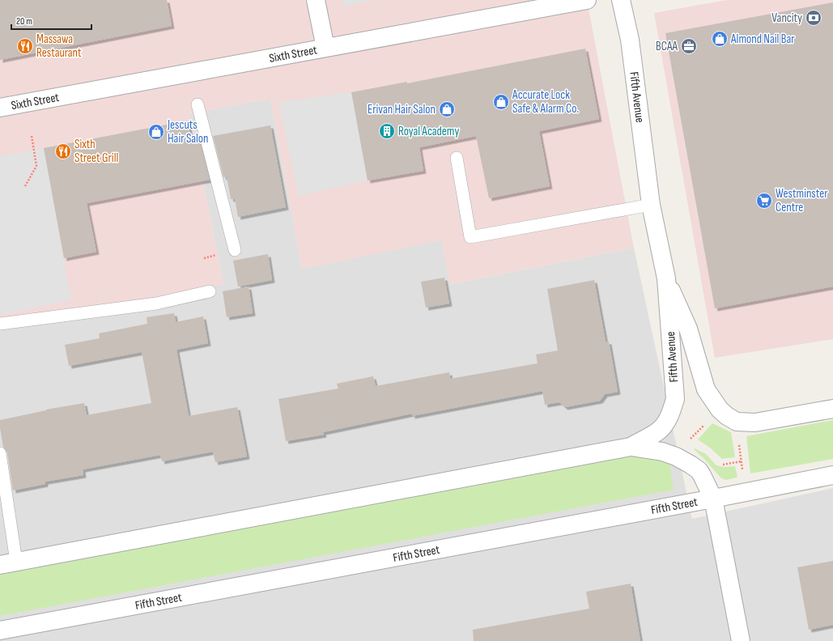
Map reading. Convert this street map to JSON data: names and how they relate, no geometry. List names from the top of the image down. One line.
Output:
{"streets":{"street":["Sixth Street","Fifth Avenue","Fifth Street"]},"places":{"bank":["Vancity"],"shop":["Almond Nail Bar","Accurate Lock Safe & Alarm Co.","Erivan Hair Salon","Jescuts Hair Salon"],"restaurant":["Massawa Restaurant","Sixth Street Grill"],"office":["BCAA"],"building":["Royal Academy"],"supermarket":["Westminster Centre"]},"scale_bar":"20 m"}
